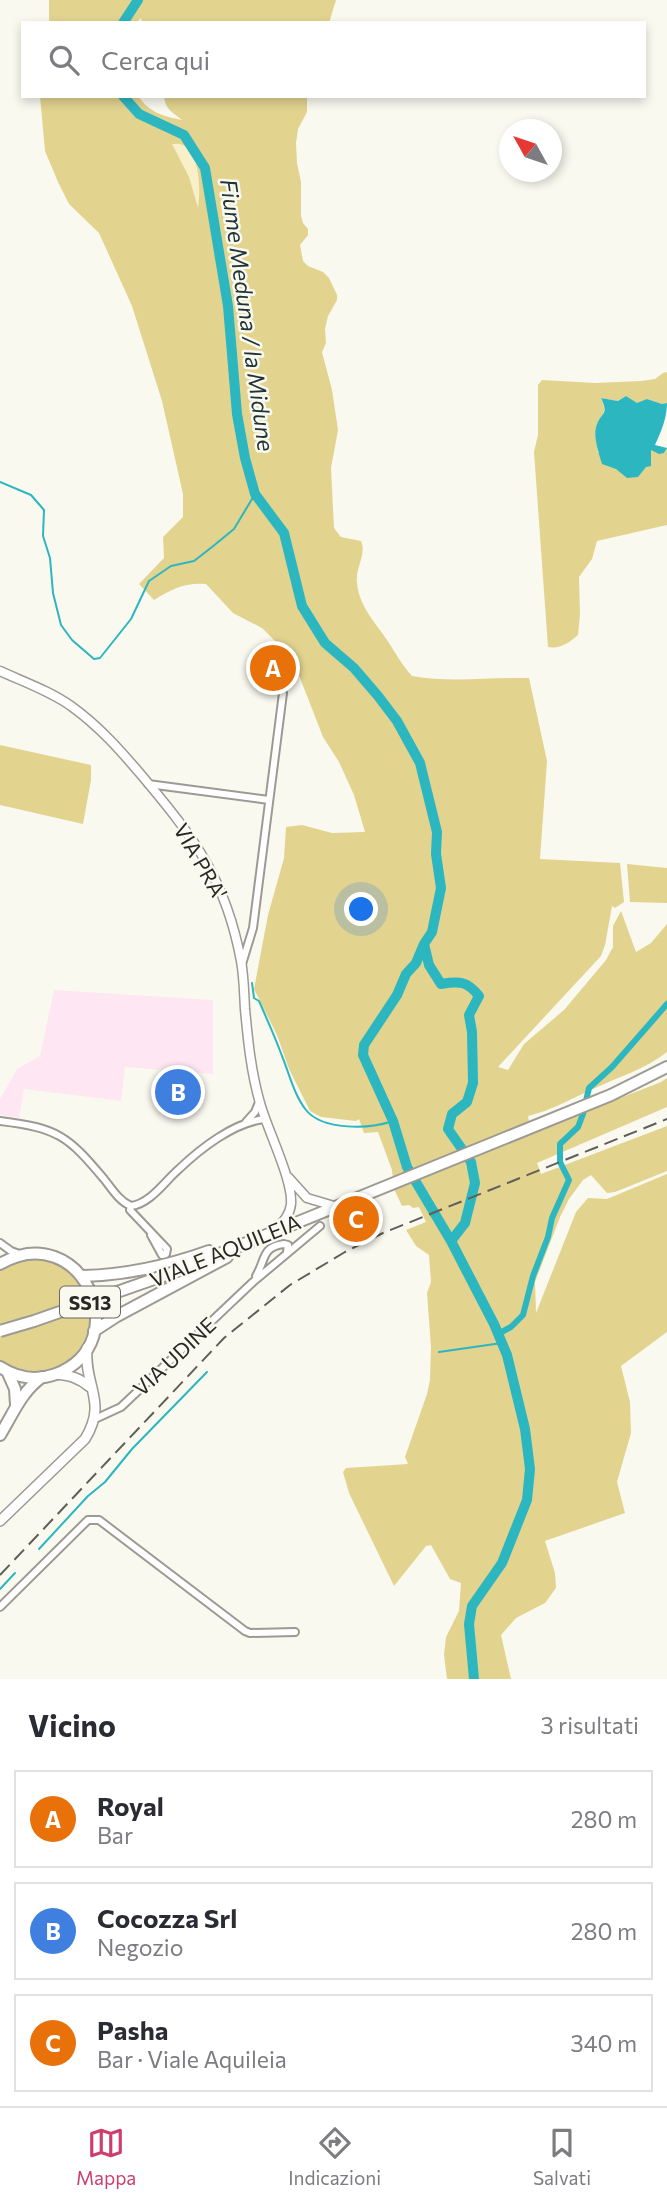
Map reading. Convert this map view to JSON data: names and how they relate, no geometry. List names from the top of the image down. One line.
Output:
{"streets":{"main road":["VIALE AQUILEIA","SS13"],"street":["VIA PRA'","VIA UDINE"]},"crossings":[["VIA PRA'","VIALE AQUILEIA"]],"water":["Fiume Meduna / la Midune"],"north":"top left","page":{"search":"Cerca qui","pins":["A","B","C"],"heading":["Vicino","3 risultati"],"list":[{"mark":"A","name":"Royal","note":"Bar","value":"280 m"},{"mark":"B","name":"Cocozza Srl","note":"Negozio","value":"280 m"},{"mark":"C","name":"Pasha","note":"Bar · Viale Aquileia","value":"340 m"}],"nav":["Mappa","Indicazioni","Salvati"]}}
